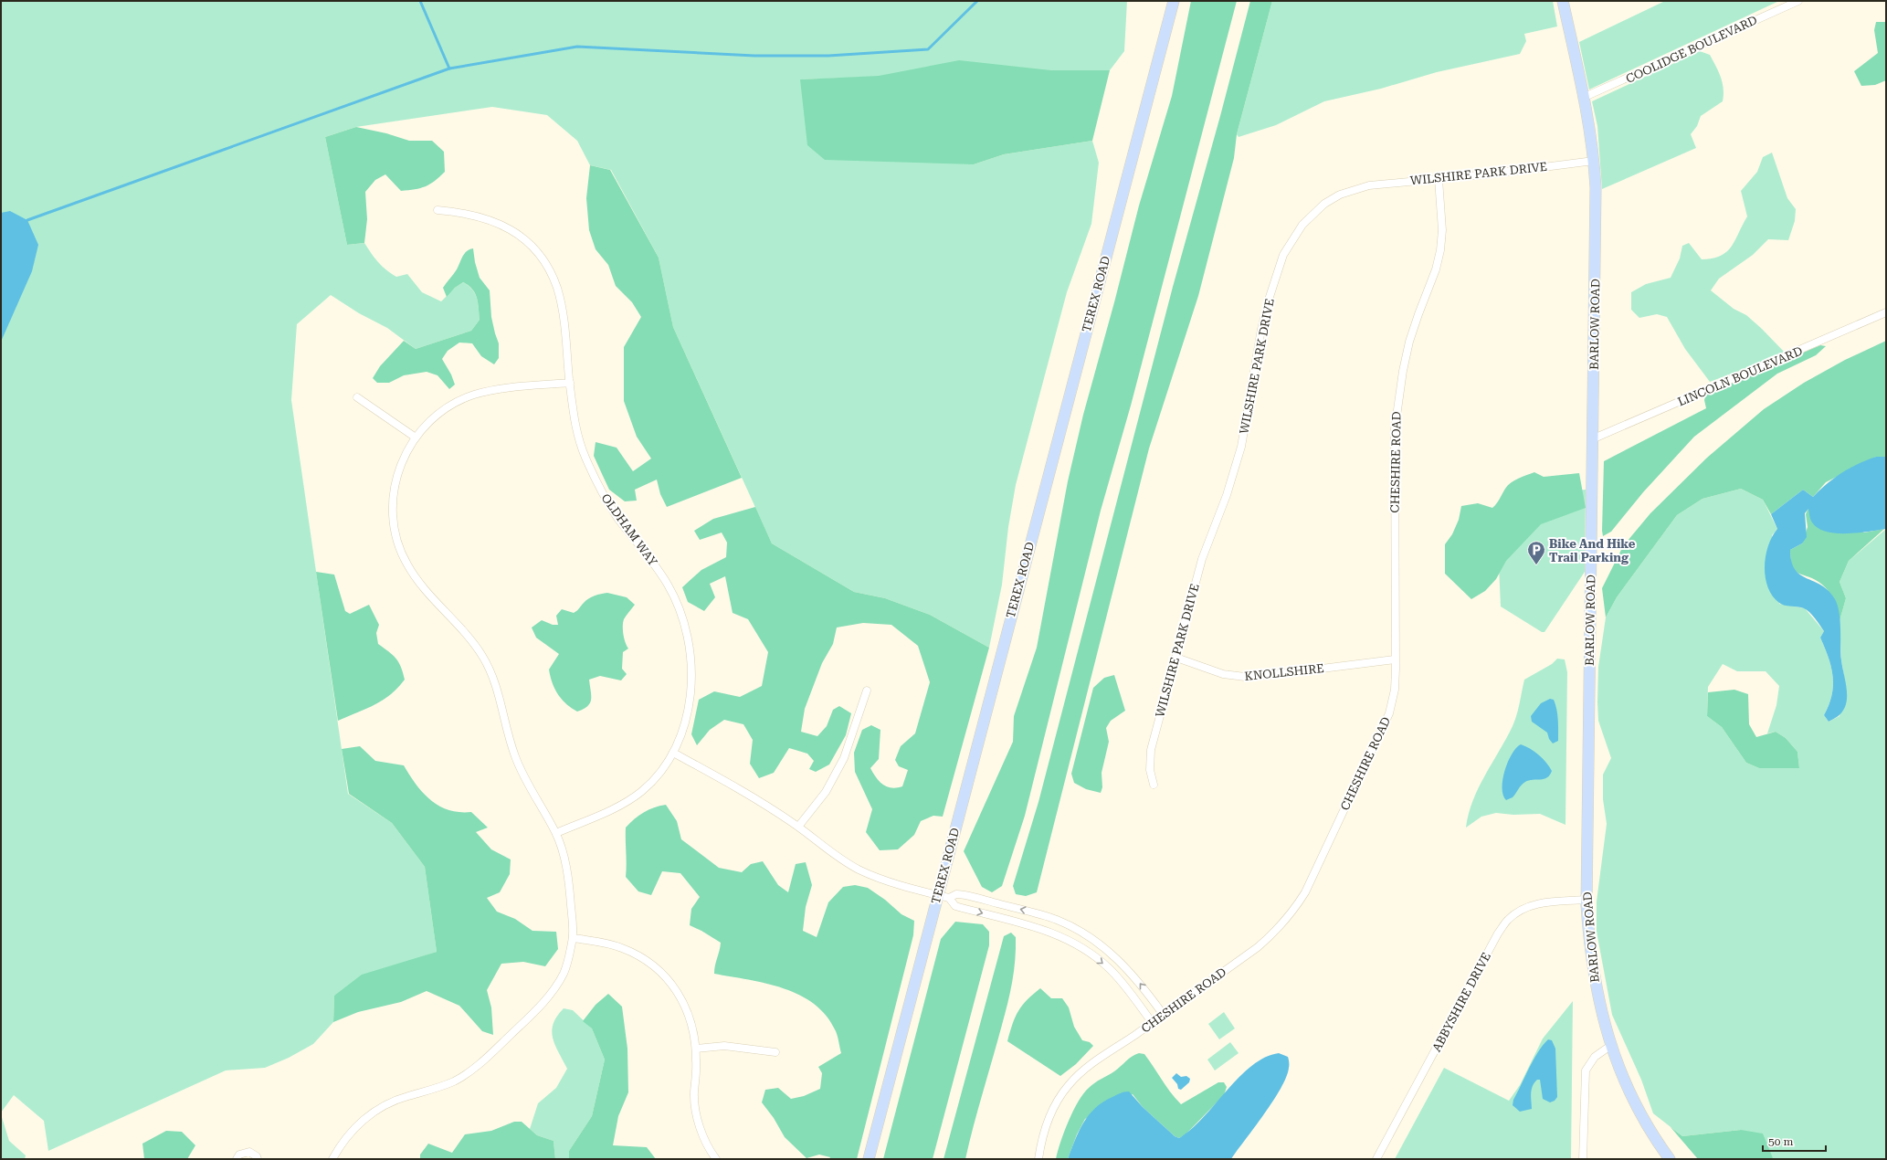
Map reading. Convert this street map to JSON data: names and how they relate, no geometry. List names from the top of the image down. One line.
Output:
{"streets":{"main road":["TEREX ROAD","BARLOW ROAD"],"street":["COOLIDGE BOULEVARD","WILSHIRE PARK DRIVE","LINCOLN BOULEVARD","CHESHIRE ROAD","OLDHAM WAY","KNOLLSHIRE","ABBYSHIRE DRIVE"]},"crossings":[["COOLIDGE BOULEVARD","BARLOW ROAD"],["WILSHIRE PARK DRIVE","BARLOW ROAD"],["WILSHIRE PARK DRIVE","CHESHIRE ROAD"],["WILSHIRE PARK DRIVE","KNOLLSHIRE"],["BARLOW ROAD","LINCOLN BOULEVARD"],["BARLOW ROAD","ABBYSHIRE DRIVE"],["CHESHIRE ROAD","KNOLLSHIRE"]],"places":{"parking":["Bike And Hike Trail Parking"]},"scale_bar":"50 m"}
